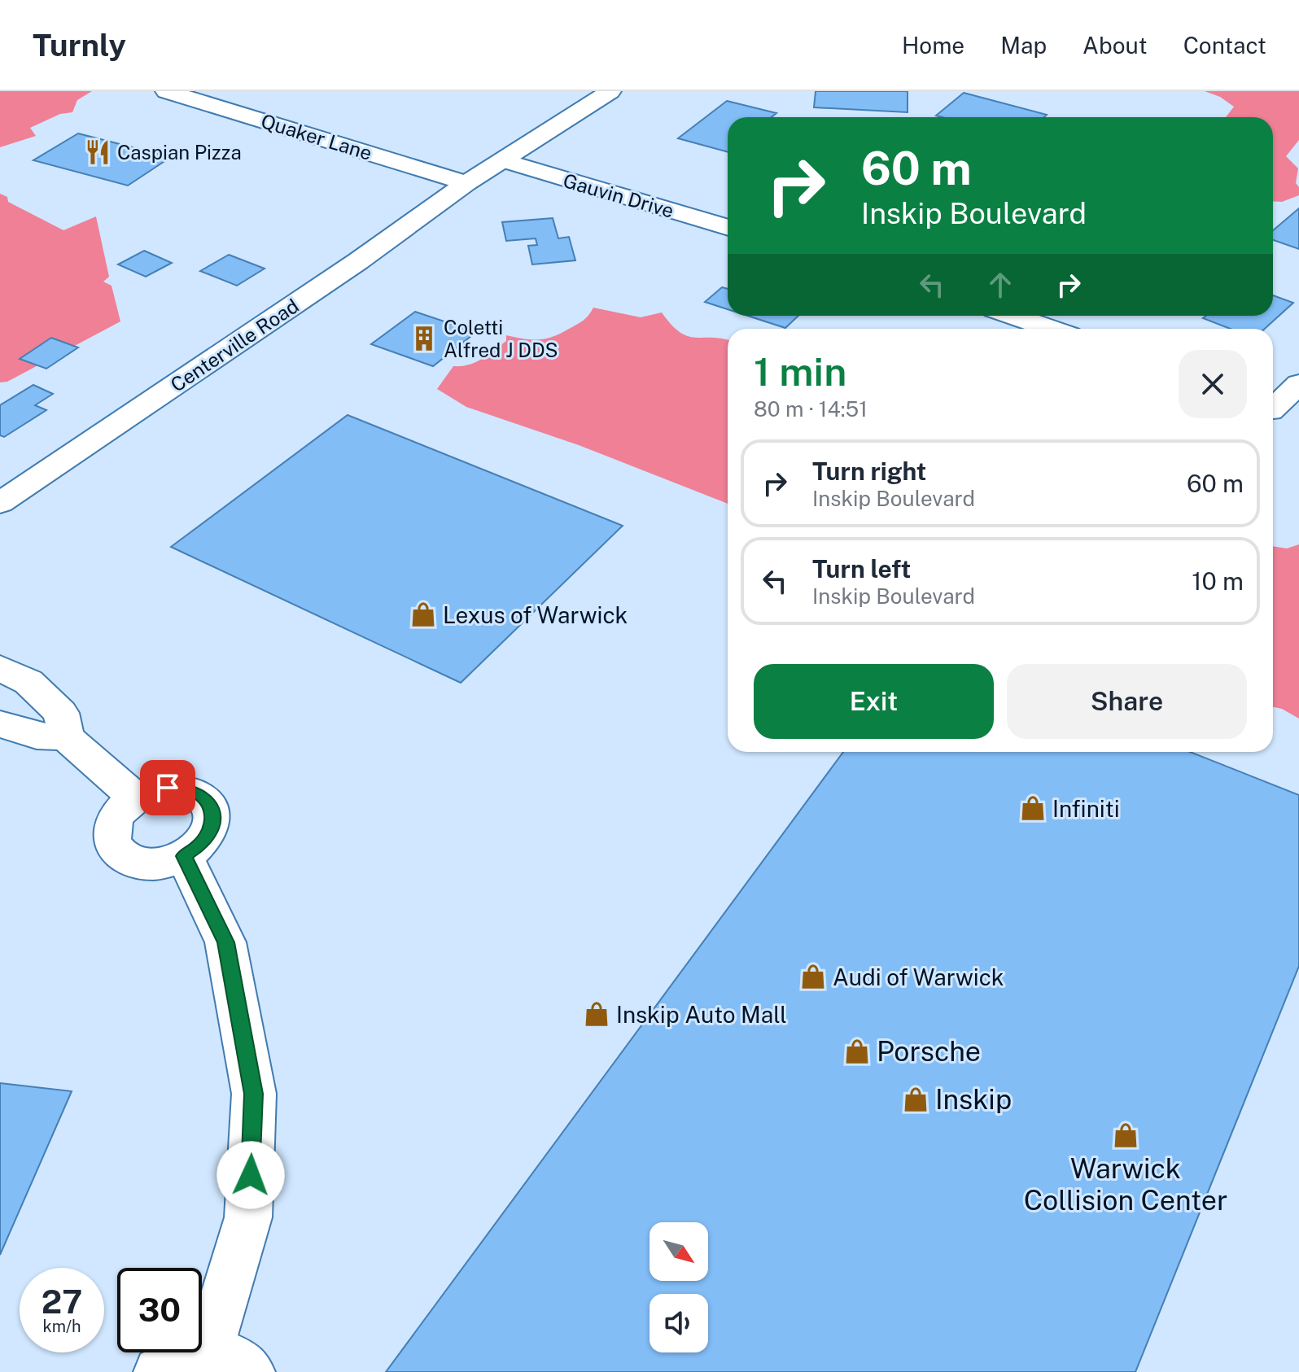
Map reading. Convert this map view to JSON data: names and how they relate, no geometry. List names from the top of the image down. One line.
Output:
{"streets":{"street":["Quaker Lane","Gauvin Drive","Centerville Road"]},"crossings":[["Quaker Lane","Centerville Road"],["Gauvin Drive","Centerville Road"]],"places":{"restaurant":["Caspian Pizza"],"building":["Coletti Alfred J DDS"],"shop":["Lexus of Warwick","Infiniti","Audi of Warwick","Inskip Auto Mall","Porsche","Inskip","Warwick Collision Center"]},"north":"bottom right","page":{"header":"Turnly","nav":["Home","Map","About","Contact"],"turn":["60 m","Inskip Boulevard"],"heading":["1 min","80 m · 14:51"],"list":[{"name":"Turn right","note":"Inskip Boulevard","value":"60 m"},{"name":"Turn left","note":"Inskip Boulevard","value":"10 m"}],"buttons":["Exit","Share"],"speed":"27 km/h","limit":"30"}}
